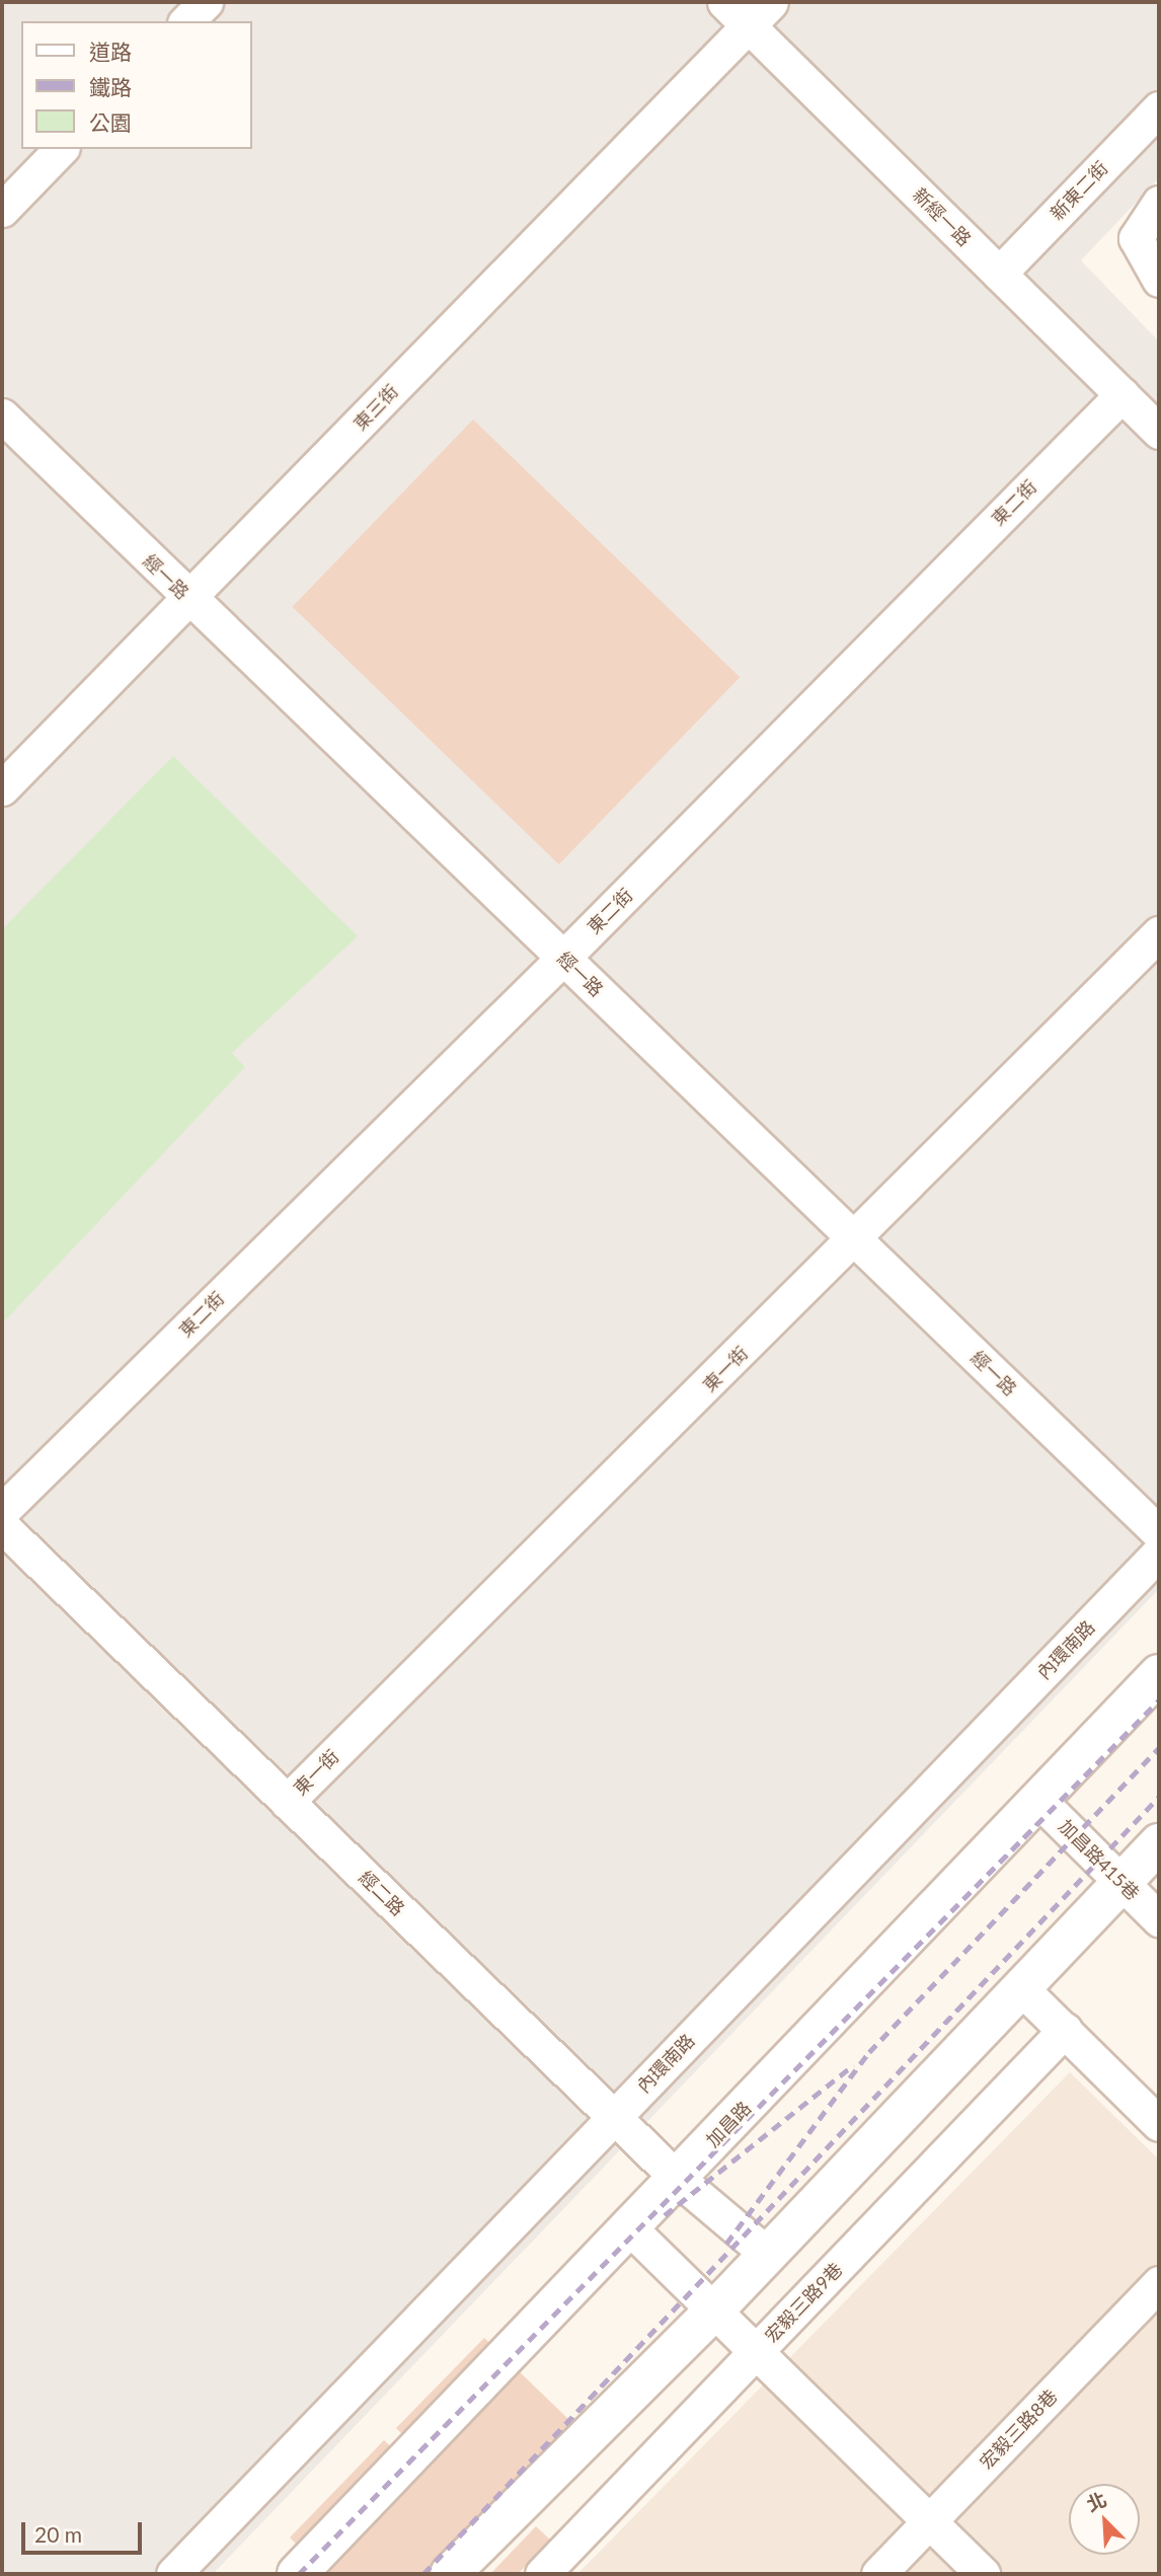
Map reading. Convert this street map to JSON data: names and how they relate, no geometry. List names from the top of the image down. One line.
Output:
{"streets":{"street":["新東二街","新經一路","東三街","東二街","經一路","東一街","內環南路","加昌路415巷","經二路","加昌路","宏毅三路9巷","宏毅三路8巷"]},"crossings":[["新東二街","新經一路"],["新經一路","東三街"],["新經一路","東二街"],["東三街","經一路"],["東二街","經一路"],["經一路","東一街"],["東一街","經二路"],["內環南路","經二路"],["加昌路415巷","加昌路"],["經二路","加昌路"]],"legend":["道路","鐵路","公園"],"scale_bar":"20 m","north":"top left"}
